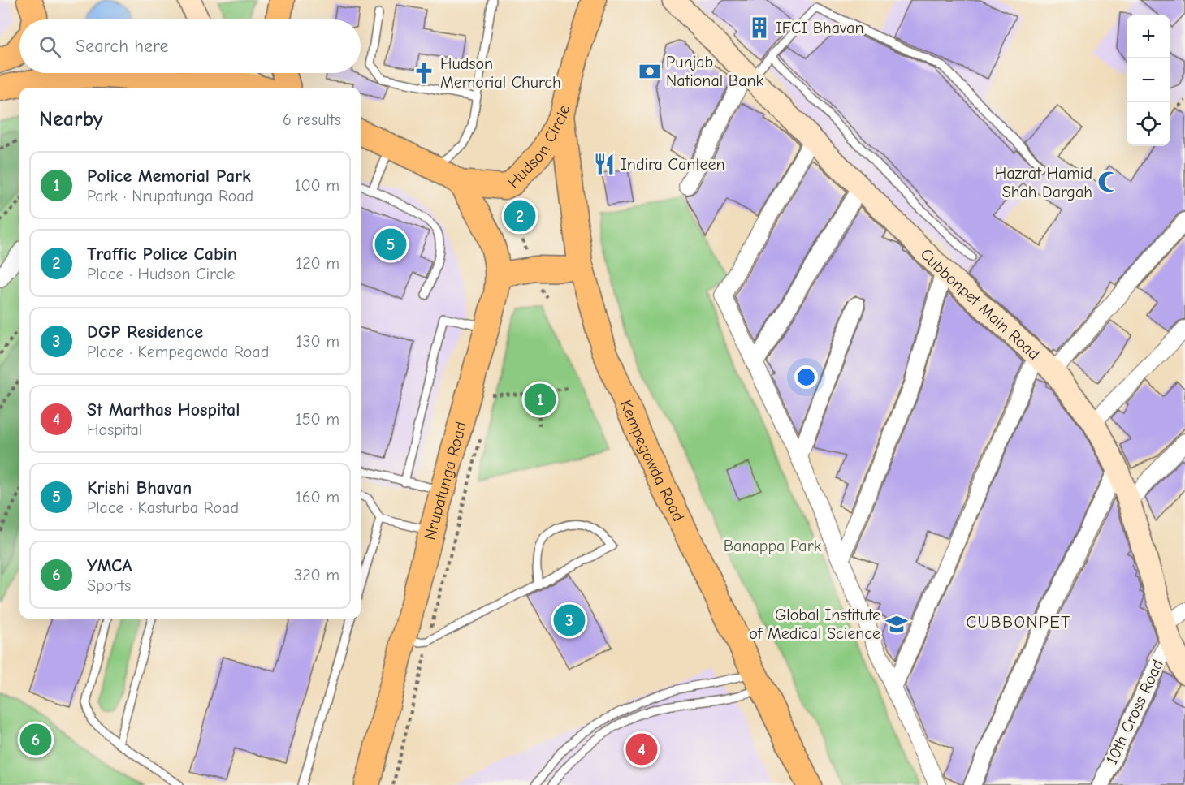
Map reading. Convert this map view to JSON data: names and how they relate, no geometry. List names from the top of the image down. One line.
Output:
{"streets":{"main road":["Hudson Circle","Kempegowda Road","Nrupatunga Road"],"street":["Cubbonpet Main Road","10th Cross Road"]},"crossings":[["Hudson Circle","Kempegowda Road"],["Hudson Circle","Nrupatunga Road"],["Cubbonpet Main Road","10th Cross Road"]],"districts":["CUBBONPET"],"parks":["Banappa Park"],"places":{"building":["IFCI Bhavan"],"bank":["Punjab National Bank"],"church":["Hudson Memorial Church"],"restaurant":["Indira Canteen"],"mosque":["Hazrat Hamid Shah Dargah"],"school or university":["Global Institute of Medical Science"]},"page":{"map_buttons":["+","−"],"search":"Search here","heading":["Nearby","6 results"],"list":[{"mark":"1","name":"Police Memorial Park","note":"Park · Nrupatunga Road","value":"100 m"},{"mark":"2","name":"Traffic Police Cabin","note":"Place · Hudson Circle","value":"120 m"},{"mark":"3","name":"DGP Residence","note":"Place · Kempegowda Road","value":"130 m"},{"mark":"4","name":"St Marthas Hospital","note":"Hospital","value":"150 m"},{"mark":"5","name":"Krishi Bhavan","note":"Place · Kasturba Road","value":"160 m"},{"mark":"6","name":"YMCA","note":"Sports","value":"320 m"}],"pins":["2","5","1","3","6","4"]}}
